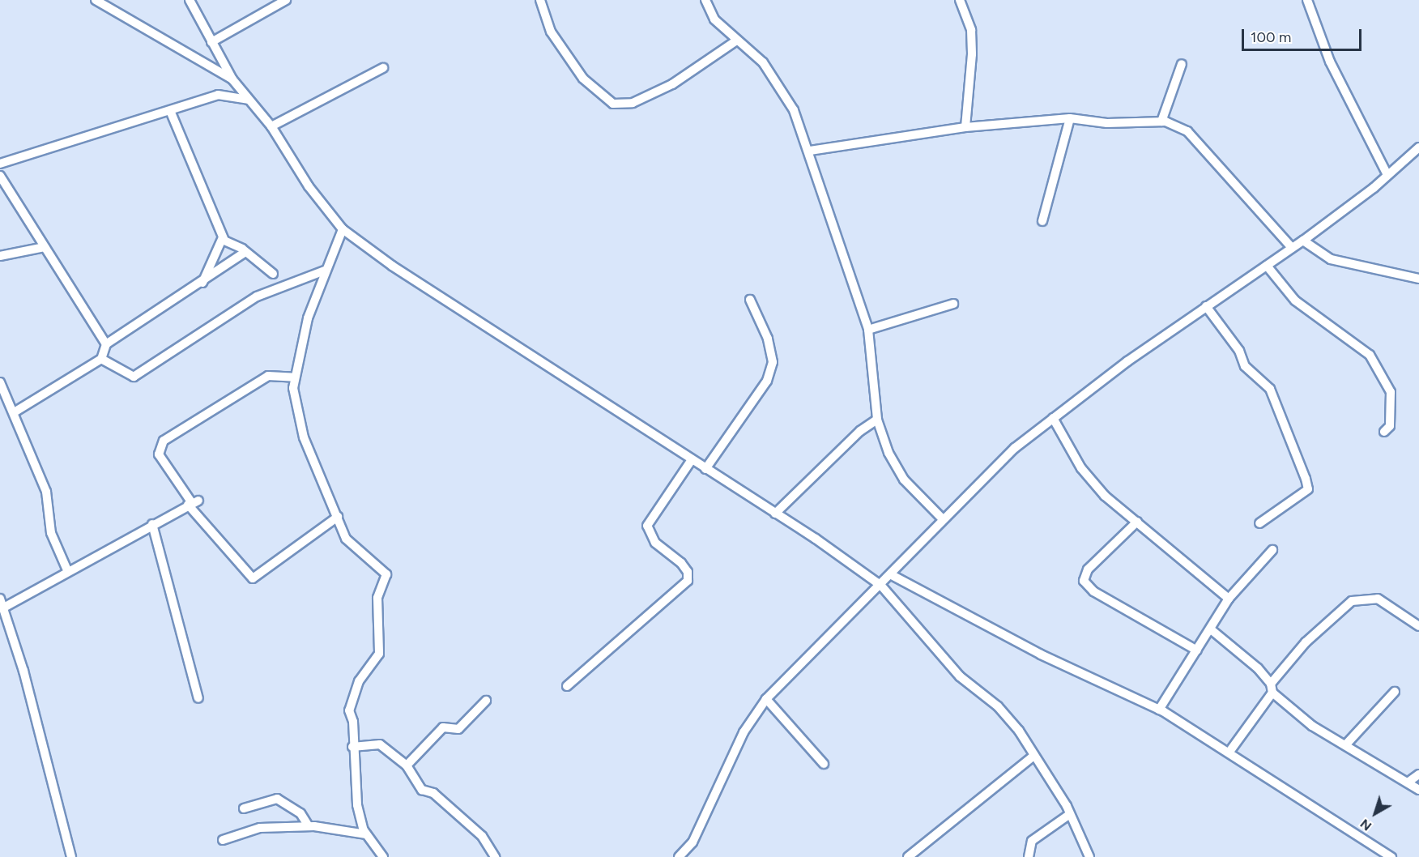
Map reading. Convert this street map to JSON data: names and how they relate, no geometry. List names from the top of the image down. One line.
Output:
{"scale_bar":"100 m","north":"bottom left"}
